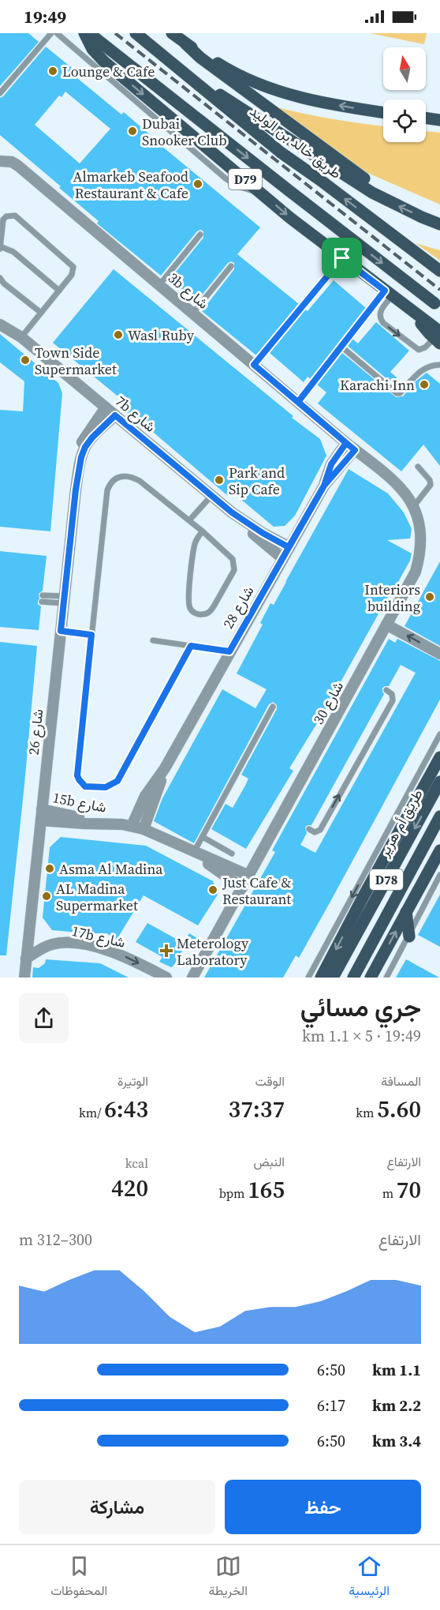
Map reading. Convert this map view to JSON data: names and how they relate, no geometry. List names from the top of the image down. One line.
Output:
{"streets":{"main road":["طريق خالد بن الوليد","D79","طريق أم هرير","D78"],"street":["3b شارع","7b شارع","شارع 28","شارع 30","شارع 26","15b شارع","17b شارع"]},"crossings":[["3b شارع","شارع 28"],["3b شارع","شارع 30"],["7b شارع","شارع 28"],["7b شارع","شارع 26"],["شارع 28","شارع 30"],["شارع 28","15b شارع"],["شارع 30","15b شارع"],["شارع 26","15b شارع"],["شارع 26","17b شارع"]],"one_way":["17b شارع"],"places":{"other":["Lounge & Cafe","Dubai Snooker Club","Almarkeb Seafood Restaurant & Cafe","Wasl Ruby","Town Side Supermarket","Karachi Inn","Park and Sip Cafe","Interiors building","Asma Al Madina","Just Cafe & Restaurant","AL Madina Supermarket"],"health":["Meterology Laboratory"]},"north":"top","page":{"status":"19:49","heading":["جري مسائي","19:49 · 5 × 1.1 km"],"stats":[["المسافة","5.60 km"],["الوقت","37:37"],["الوتيرة","6:43 /km"],["الارتفاع","70 m"],["النبض","165 bpm"],["kcal","420"]],"chart":["الارتفاع","300–312 m"],"list":[{"name":"1.1 km","note":"6:50"},{"name":"2.2 km","note":"6:17"},{"name":"3.4 km","note":"6:50"}],"buttons":["حفظ","مشاركة"],"tabs":["الرئيسية","الخريطة","المحفوظات"]}}
